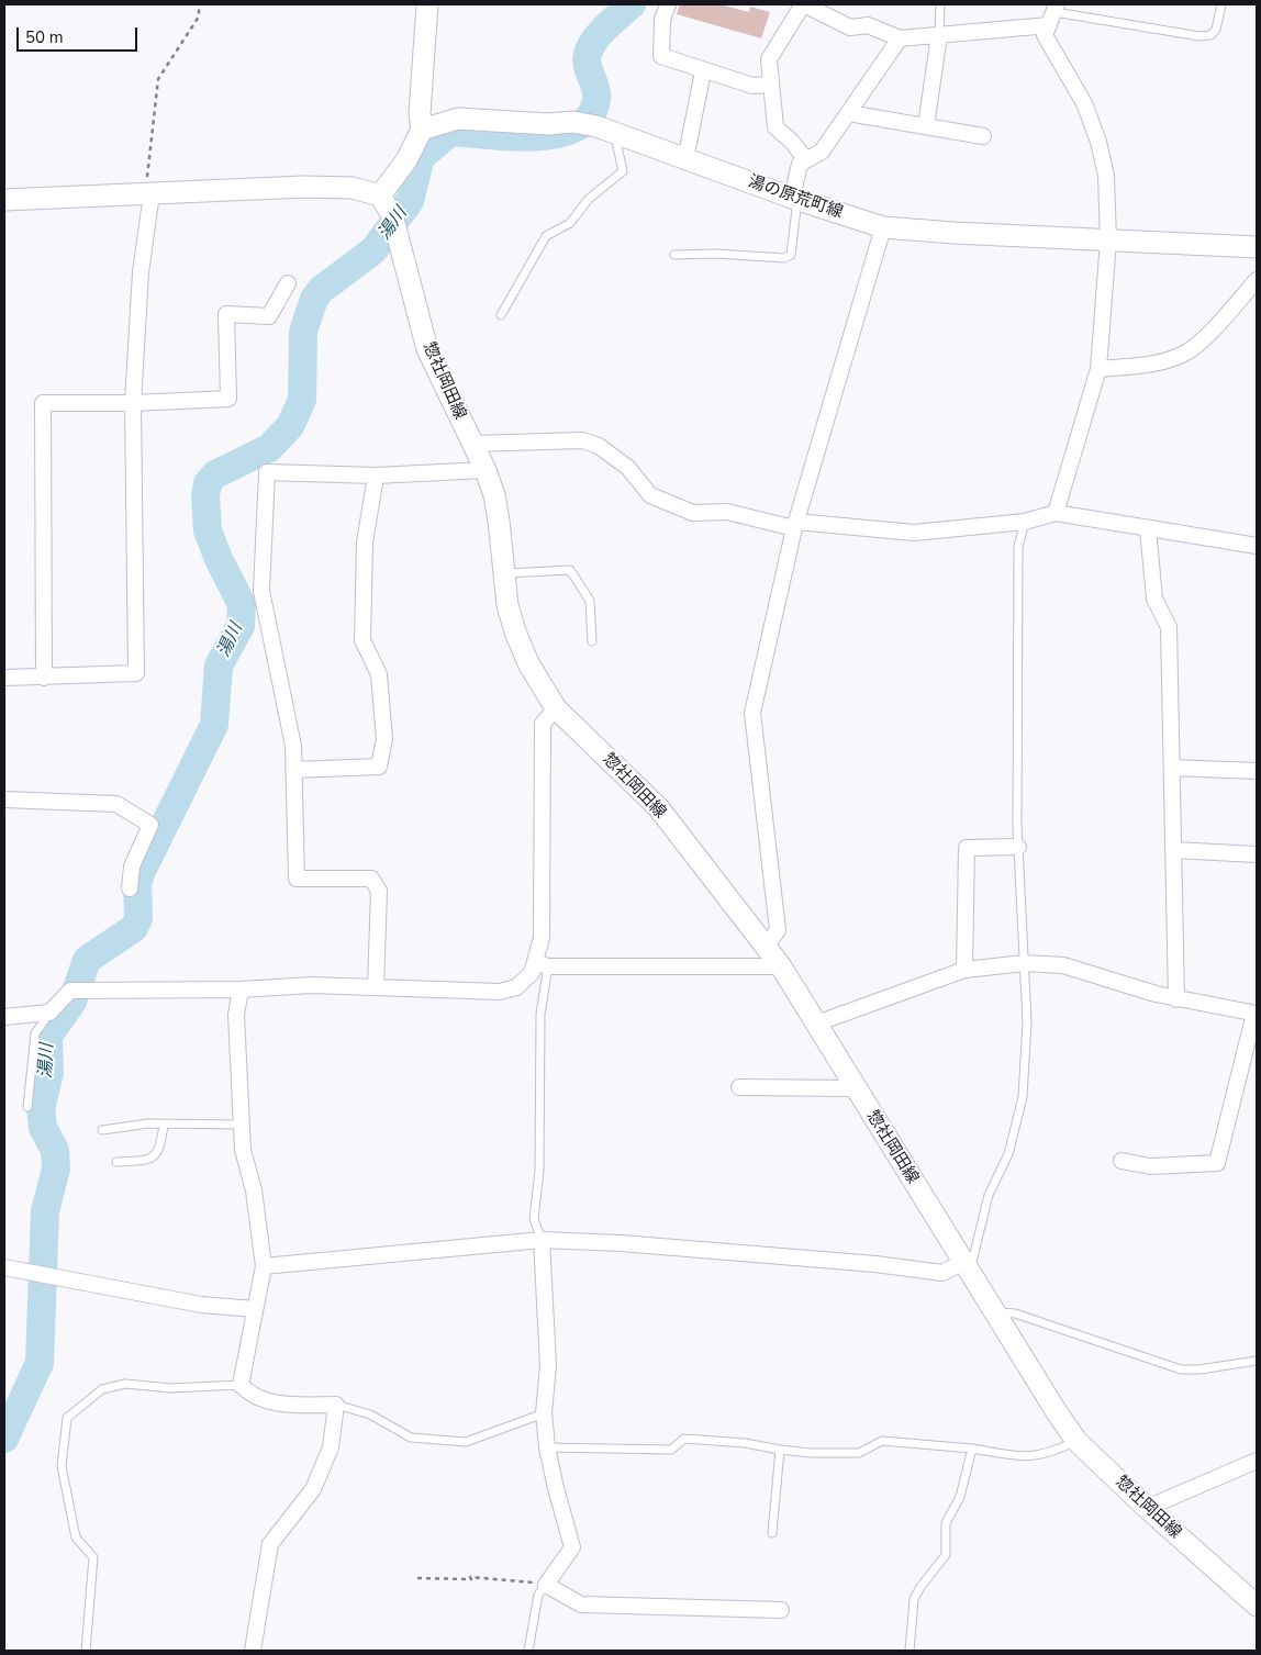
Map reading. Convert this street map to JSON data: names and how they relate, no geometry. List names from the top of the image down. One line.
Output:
{"streets":{"main road":["湯の原荒町線","惣社岡田線"]},"water":["湯川"],"scale_bar":"50 m"}
